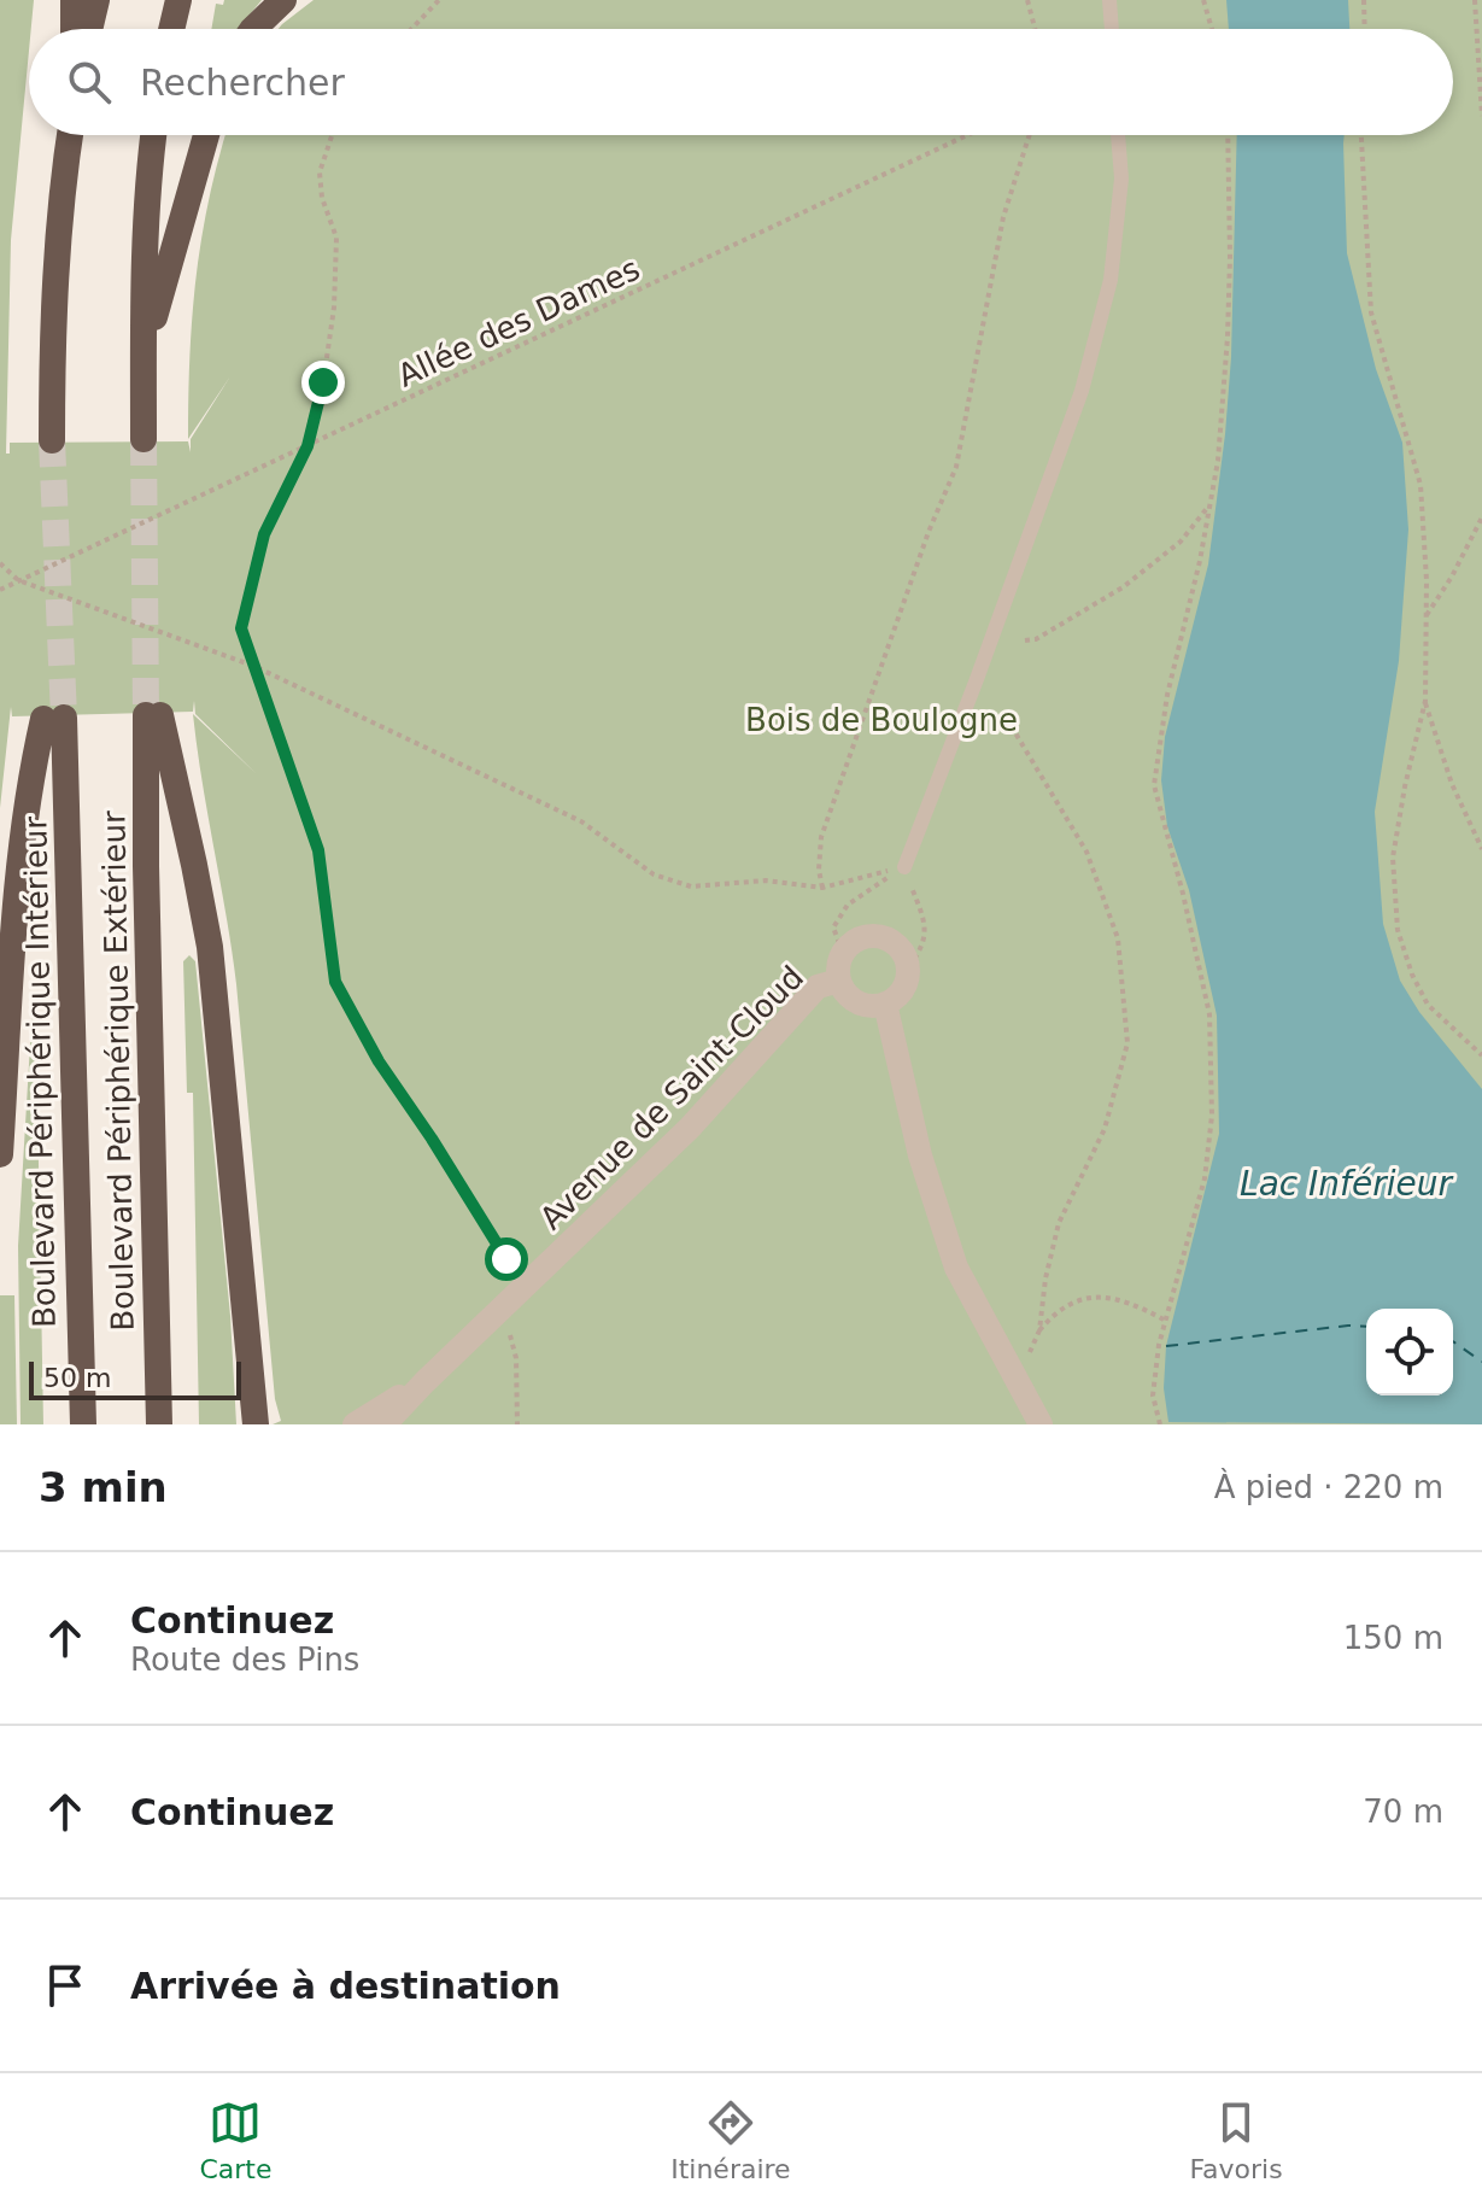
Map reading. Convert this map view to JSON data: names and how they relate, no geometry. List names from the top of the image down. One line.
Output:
{"streets":{"highway":["Boulevard Périphérique Extérieur","Boulevard Périphérique Intérieur"],"street":["Avenue de Saint-Cloud"],"path":["Allée des Dames"]},"water":["Lac Inférieur"],"parks":["Bois de Boulogne"],"scale_bar":"50 m","page":{"search":"Rechercher","scale":"50 m","heading":["3 min","À pied · 220 m"],"list":[["Continuez","Route des Pins","150 m"],["Continuez","70 m"],"Arrivée à destination"],"nav":["Carte","Itinéraire","Favoris"]}}
